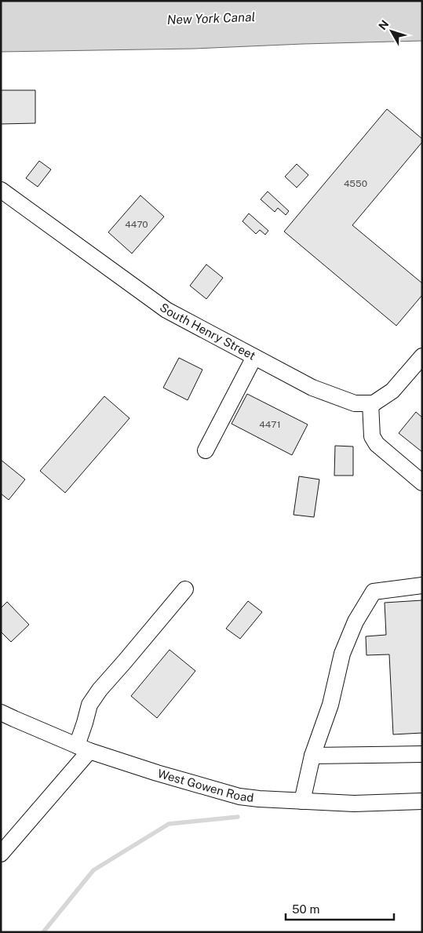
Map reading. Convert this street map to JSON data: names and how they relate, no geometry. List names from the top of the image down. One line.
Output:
{"streets":{"street":["South Henry Street","West Gowen Road"]},"water":["New York Canal"],"house_numbers":["4550","4470","4471"],"scale_bar":"50 m","north":"top left"}
